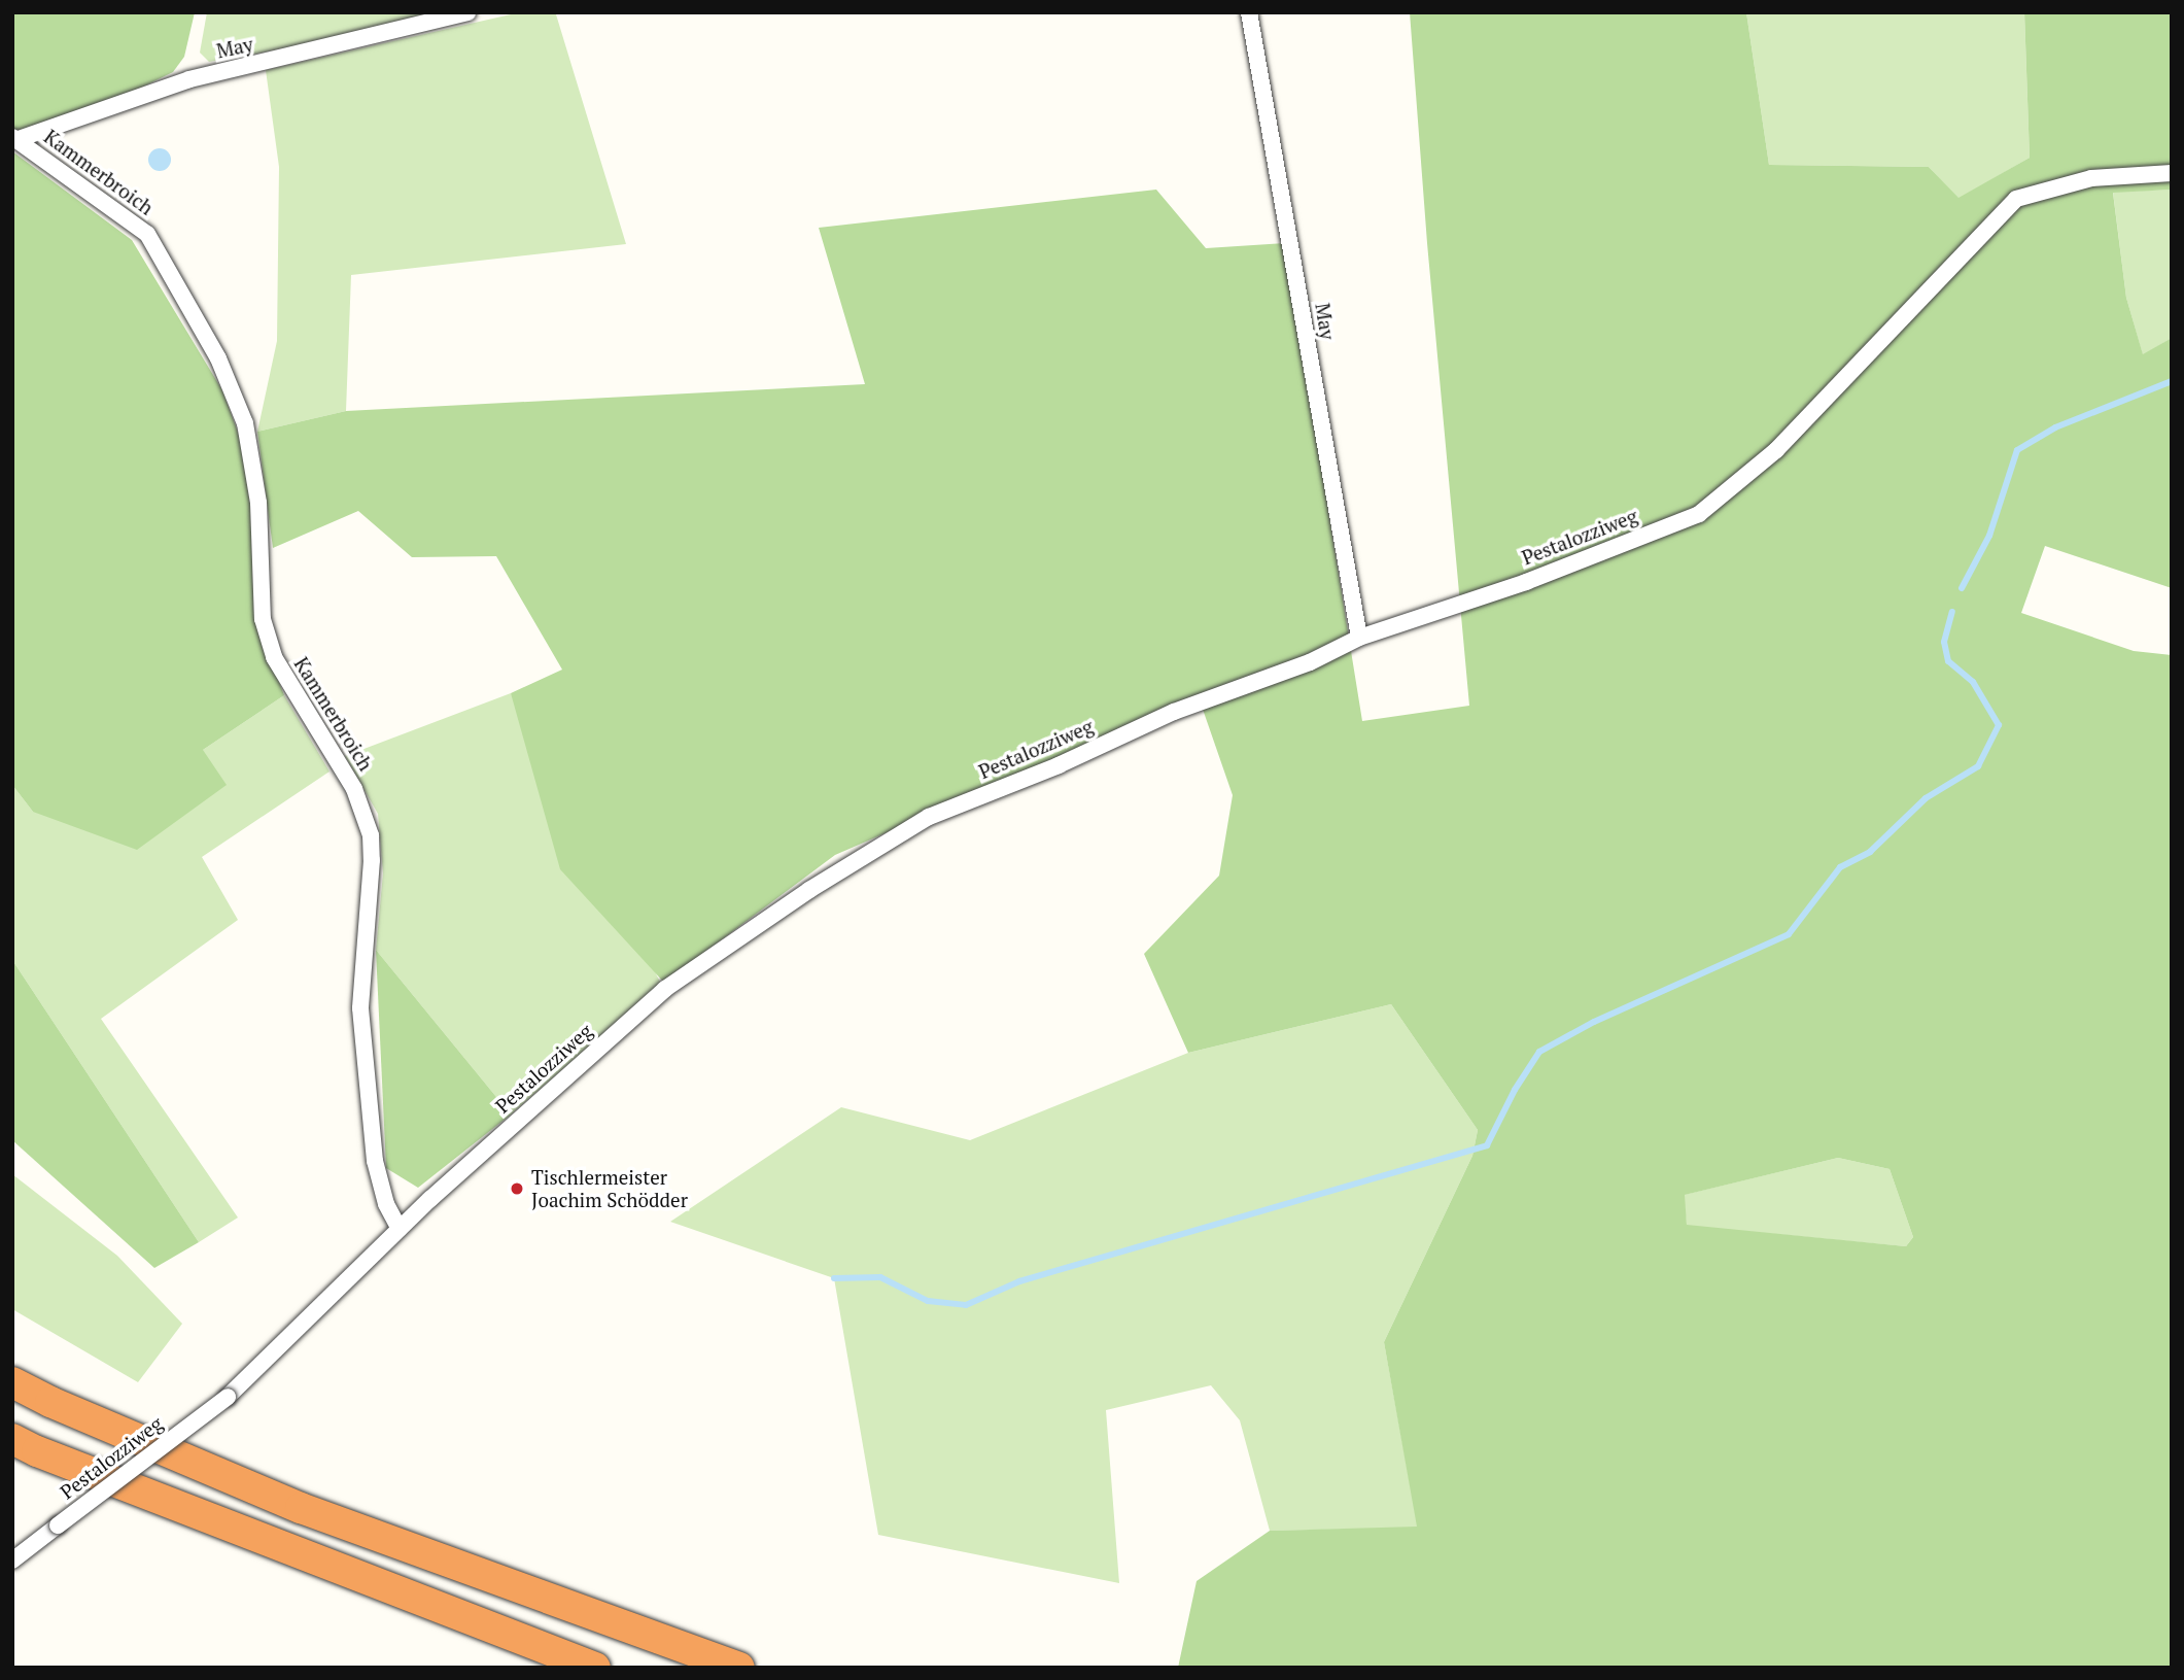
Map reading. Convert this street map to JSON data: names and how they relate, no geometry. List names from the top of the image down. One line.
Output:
{"streets":{"street":["May","Kammerbroich","Pestalozziweg"]},"crossings":[["May","Kammerbroich"],["May","Pestalozziweg"],["Kammerbroich","Pestalozziweg"]],"places":["Tischlermeister Joachim Schödder"]}
